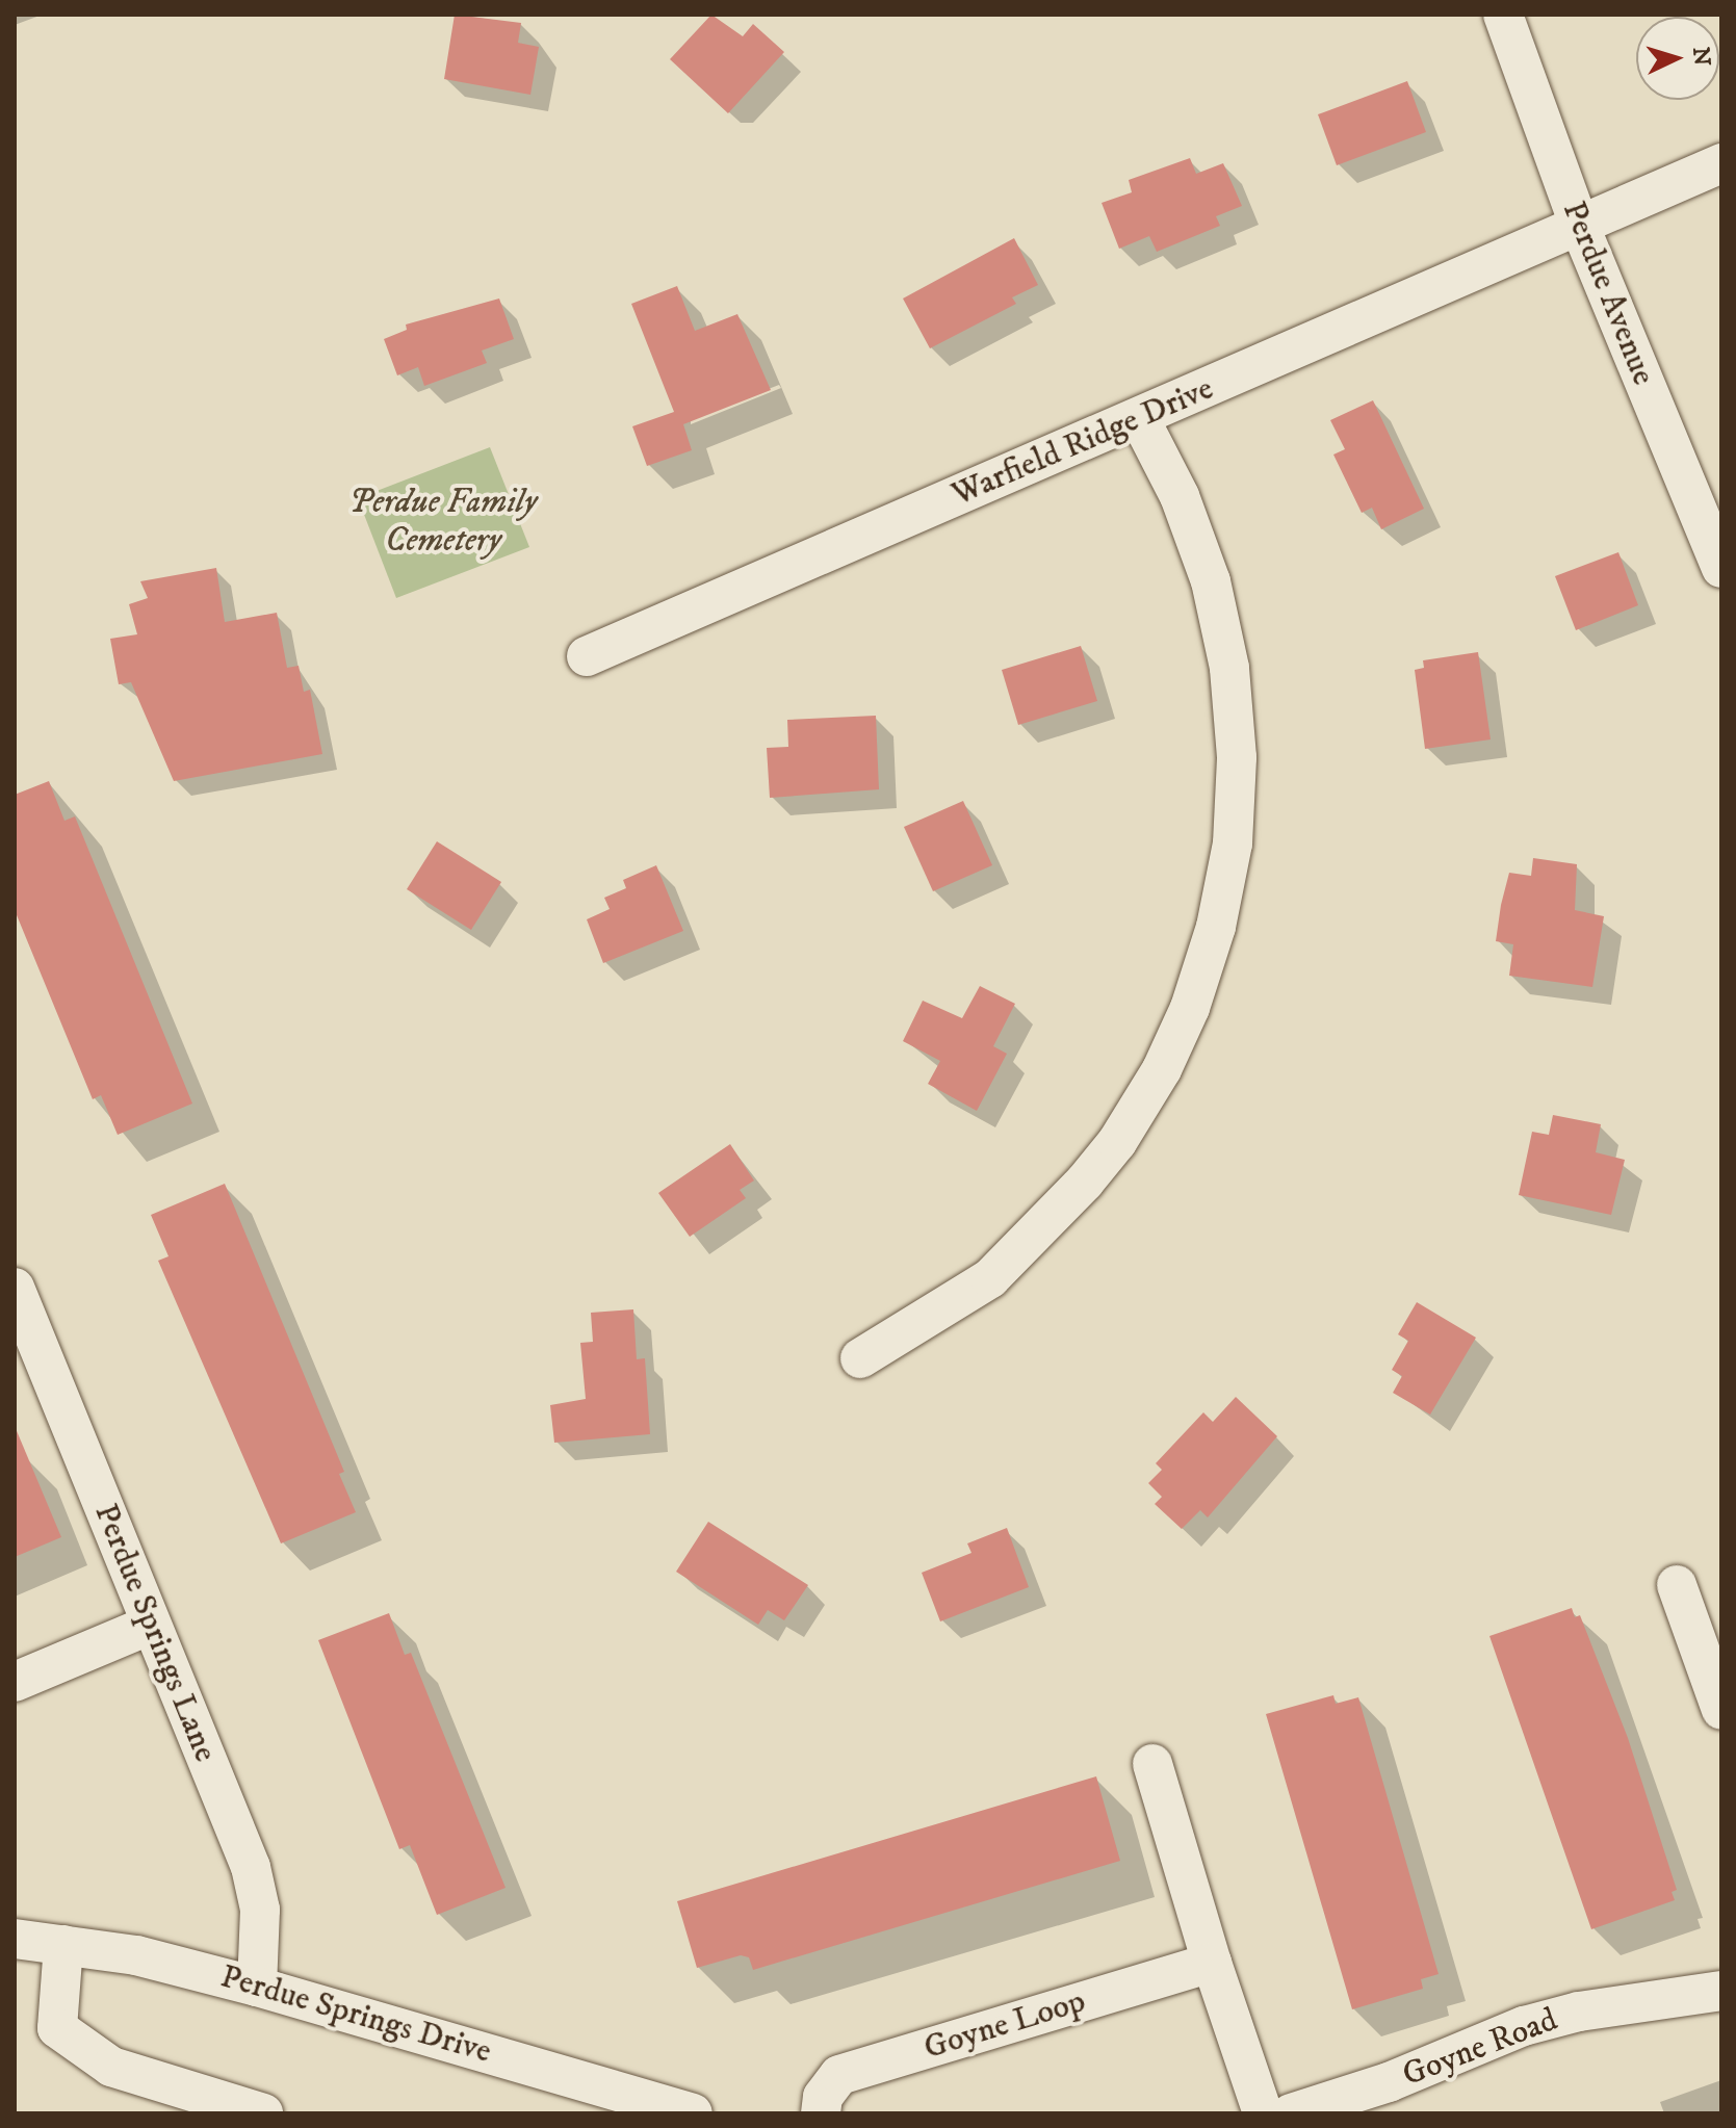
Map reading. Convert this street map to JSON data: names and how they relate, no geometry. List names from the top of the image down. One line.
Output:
{"streets":{"street":["Perdue Avenue","Warfield Ridge Drive","Perdue Springs Lane","Perdue Springs Drive","Goyne Loop","Goyne Road"]},"crossings":[["Perdue Avenue","Warfield Ridge Drive"],["Perdue Springs Lane","Perdue Springs Drive"]],"parks":["Perdue Family Cemetery"],"north":"right"}
